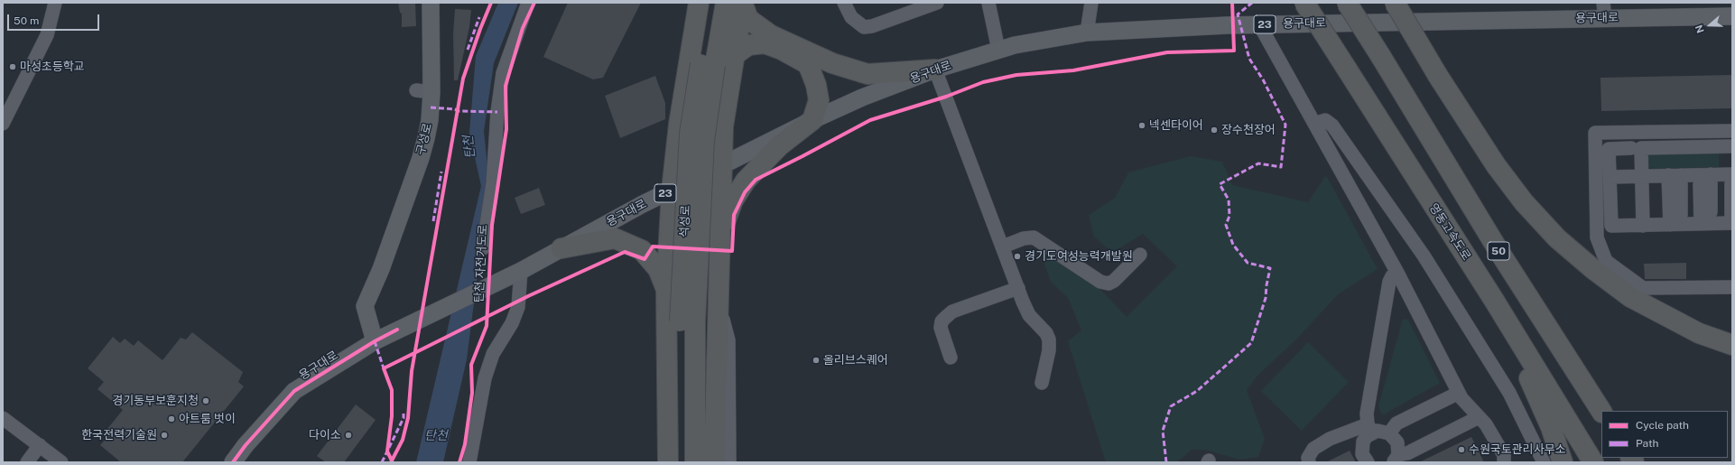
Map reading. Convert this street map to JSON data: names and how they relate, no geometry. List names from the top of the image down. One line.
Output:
{"streets":{"highway":["석성로","영동고속도로","50"],"main road":["용구대로","23","구성로"],"cycle path":["탄천 자전거도로"]},"crossings":[["용구대로","구성로"]],"water":["탄천"],"places":["마성초등학교","넥센타이어","장수천장어","경기도여성능력개발원","올리브스퀘어","경기동부보훈지청","아트룸 벗이","한국전력기술원","다이소","수원국토관리사무소"],"legend":["Cycle path","Path"],"scale_bar":"50 m","north":"left"}
